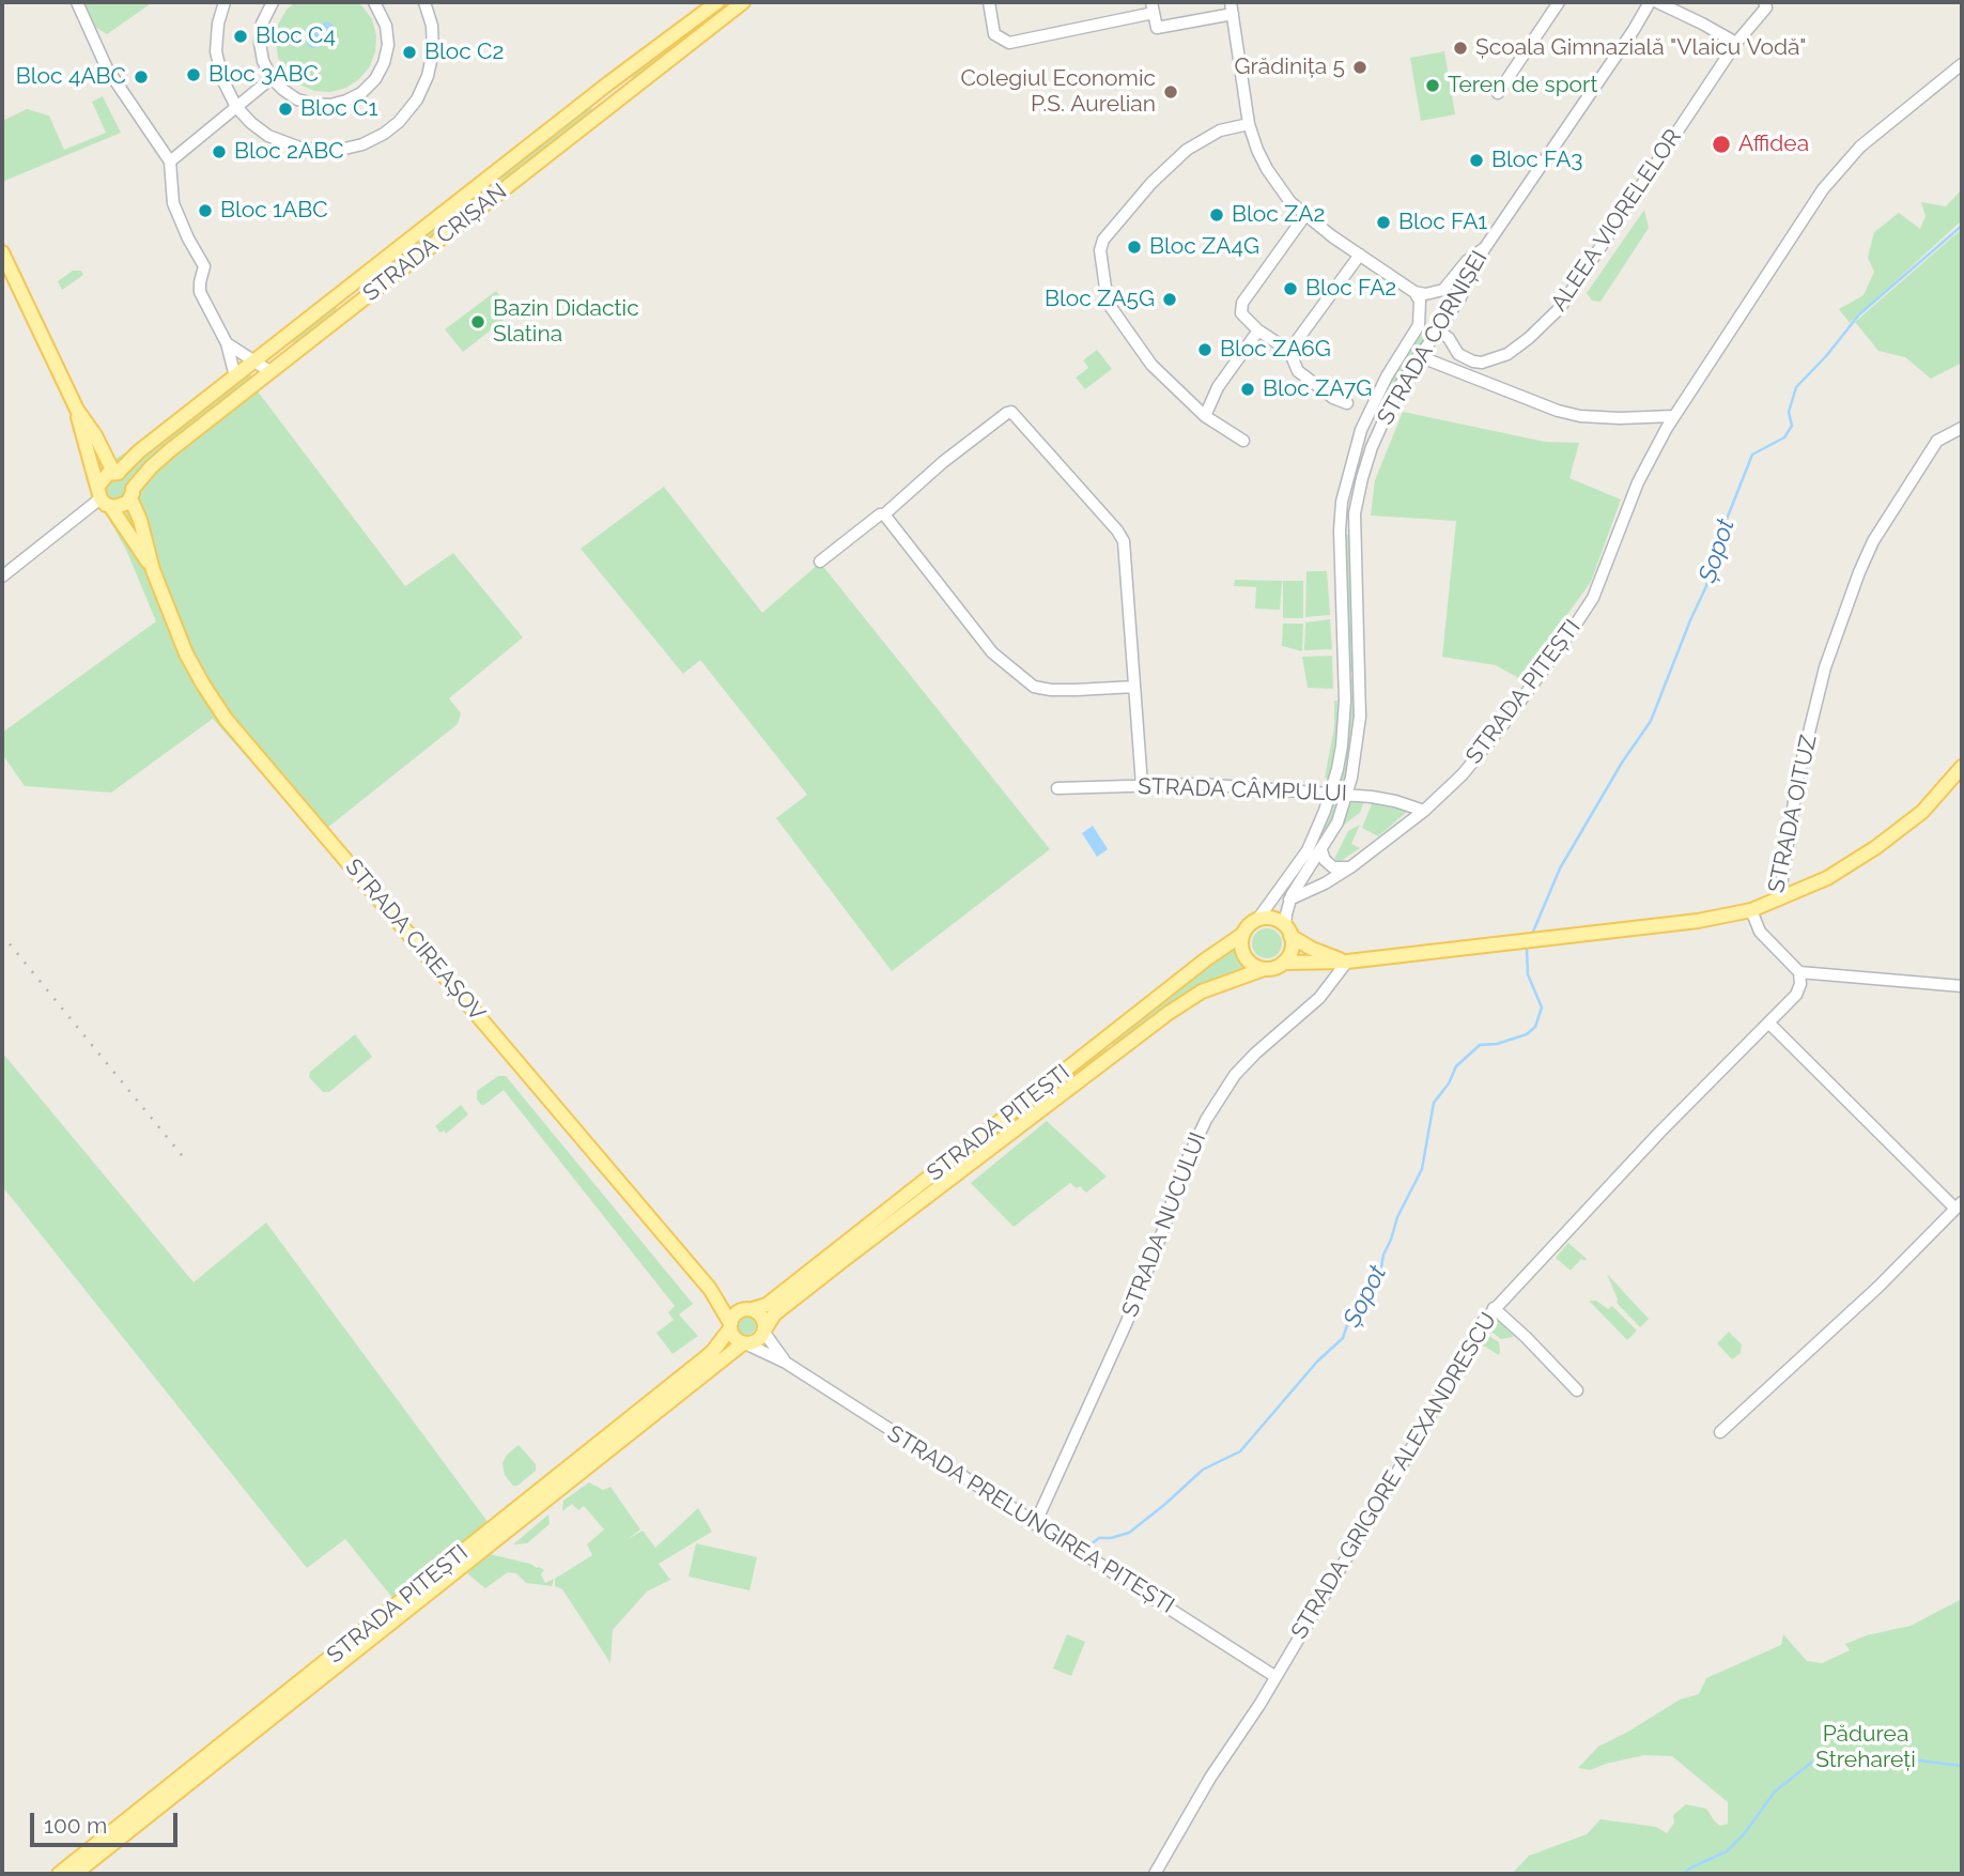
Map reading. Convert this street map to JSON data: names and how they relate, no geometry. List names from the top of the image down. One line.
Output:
{"streets":{"main road":["STRADA CRIȘAN","STRADA PITEȘTI","STRADA OITUZ","STRADA CIREAȘOV"],"street":["ALEEA VIORELELOR","STRADA CORNIȘEI","STRADA CÂMPULUI","STRADA NUCULUI","STRADA GRIGORE ALEXANDRESCU","STRADA PRELUNGIREA PITEȘTI"]},"crossings":[["ALEEA VIORELELOR","STRADA CORNIȘEI"],["STRADA CRIȘAN","STRADA CIREAȘOV"],["STRADA CORNIȘEI","STRADA PITEȘTI"],["STRADA CORNIȘEI","STRADA CÂMPULUI"],["STRADA CORNIȘEI","STRADA OITUZ"],["STRADA PITEȘTI","STRADA CÂMPULUI"],["STRADA PITEȘTI","STRADA OITUZ"],["STRADA PITEȘTI","STRADA CIREAȘOV"],["STRADA PITEȘTI","STRADA PRELUNGIREA PITEȘTI"],["STRADA OITUZ","STRADA NUCULUI"],["STRADA CIREAȘOV","STRADA PRELUNGIREA PITEȘTI"],["STRADA NUCULUI","STRADA PRELUNGIREA PITEȘTI"],["STRADA GRIGORE ALEXANDRESCU","STRADA PRELUNGIREA PITEȘTI"]],"water":["Șopot"],"parks":["Pădurea Strehareți"],"places":["Bloc C4","Școala Gimnazială \"Vlaicu Vodă\"","Bloc C2","Grădinița 5","Bloc 3ABC","Bloc 4ABC","Teren de sport","Colegiul Economic P.S. Aurelian","Bloc C1","Affidea","Bloc 2ABC","Bloc FA3","Bloc 1ABC","Bloc ZA2","Bloc FA1","Bloc ZA4G","Bloc FA2","Bloc ZA5G","Bazin Didactic Slatina","Bloc ZA6G","Bloc ZA7G"],"scale_bar":"100 m"}
